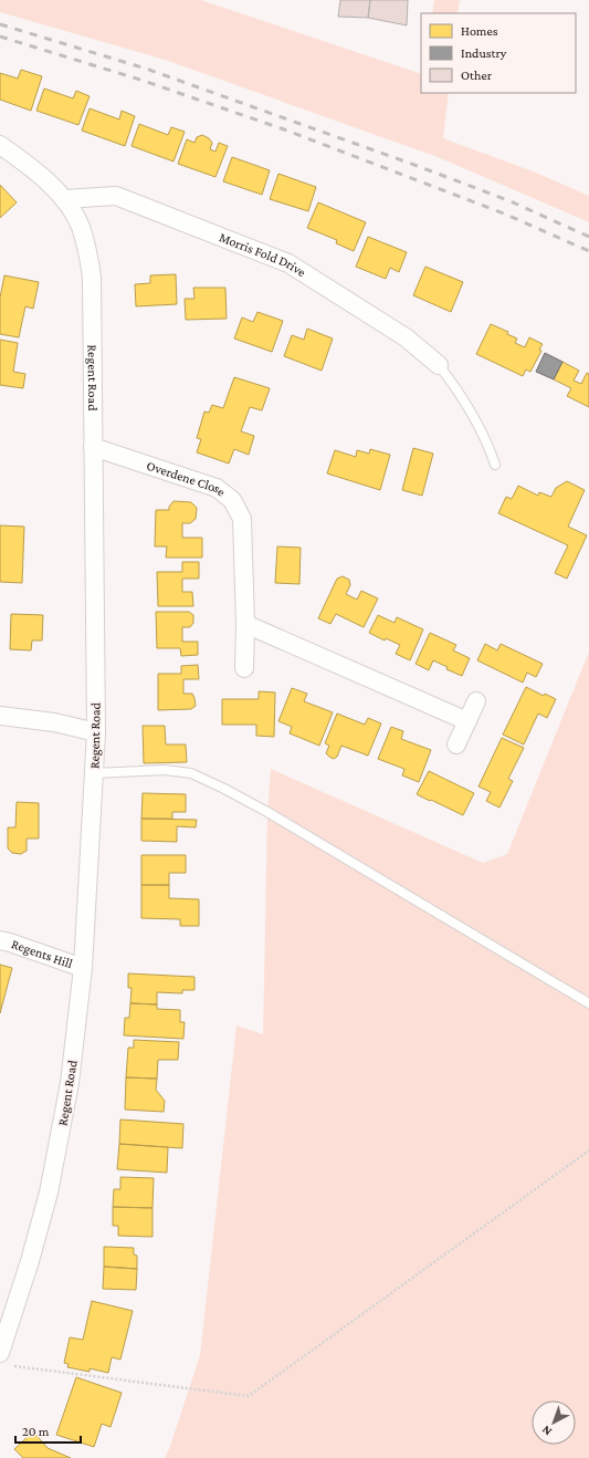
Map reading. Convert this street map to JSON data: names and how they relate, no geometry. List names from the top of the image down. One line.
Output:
{"streets":{"street":["Morris Fold Drive","Regent Road","Overdene Close","Regents Hill"]},"crossings":[["Morris Fold Drive","Regent Road"],["Regent Road","Overdene Close"],["Regent Road","Regents Hill"]],"legend":["Homes","Industry","Other"],"scale_bar":"20 m","north":"bottom left"}
